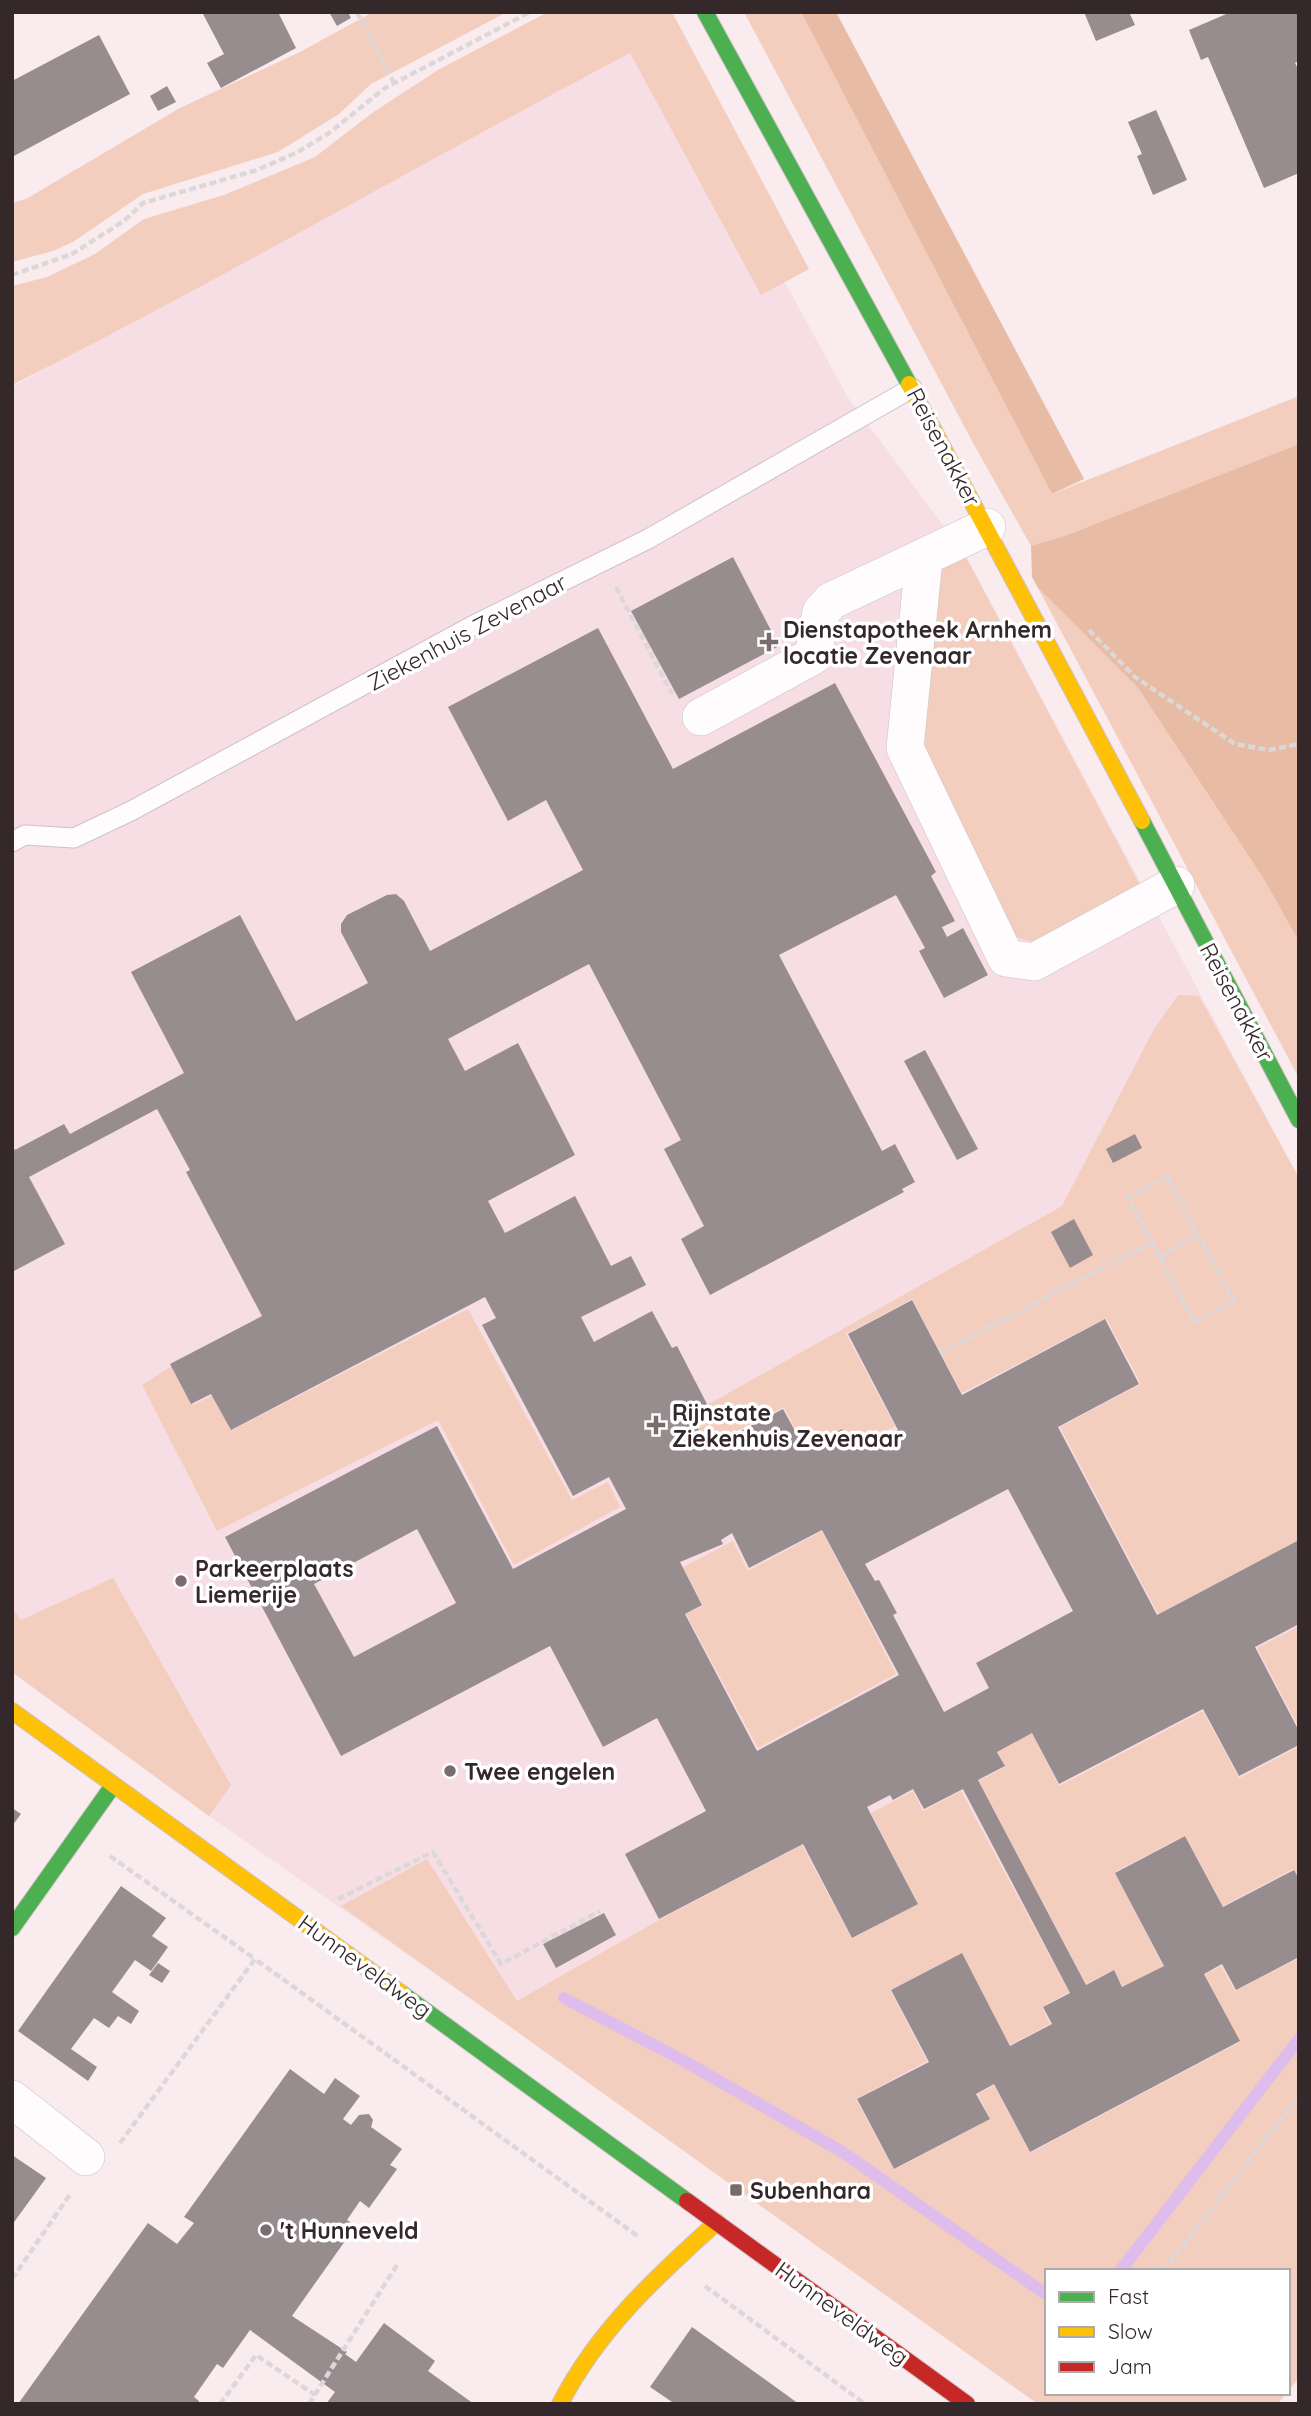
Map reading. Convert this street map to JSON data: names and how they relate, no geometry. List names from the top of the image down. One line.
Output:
{"streets":{"street":["Reisenakker","Hunneveldweg"],"lane":["Ziekenhuis Zevenaar"]},"crossings":[["Reisenakker","Ziekenhuis Zevenaar"]],"places":{"health":["Dienstapotheek Arnhem locatie Zevenaar","Rijnstate Ziekenhuis Zevenaar"],"other":["Parkeerplaats Liemerije","Twee engelen","'t Hunneveld"],"transit":["Subenhara"]},"legend":["Fast","Slow","Jam"]}
